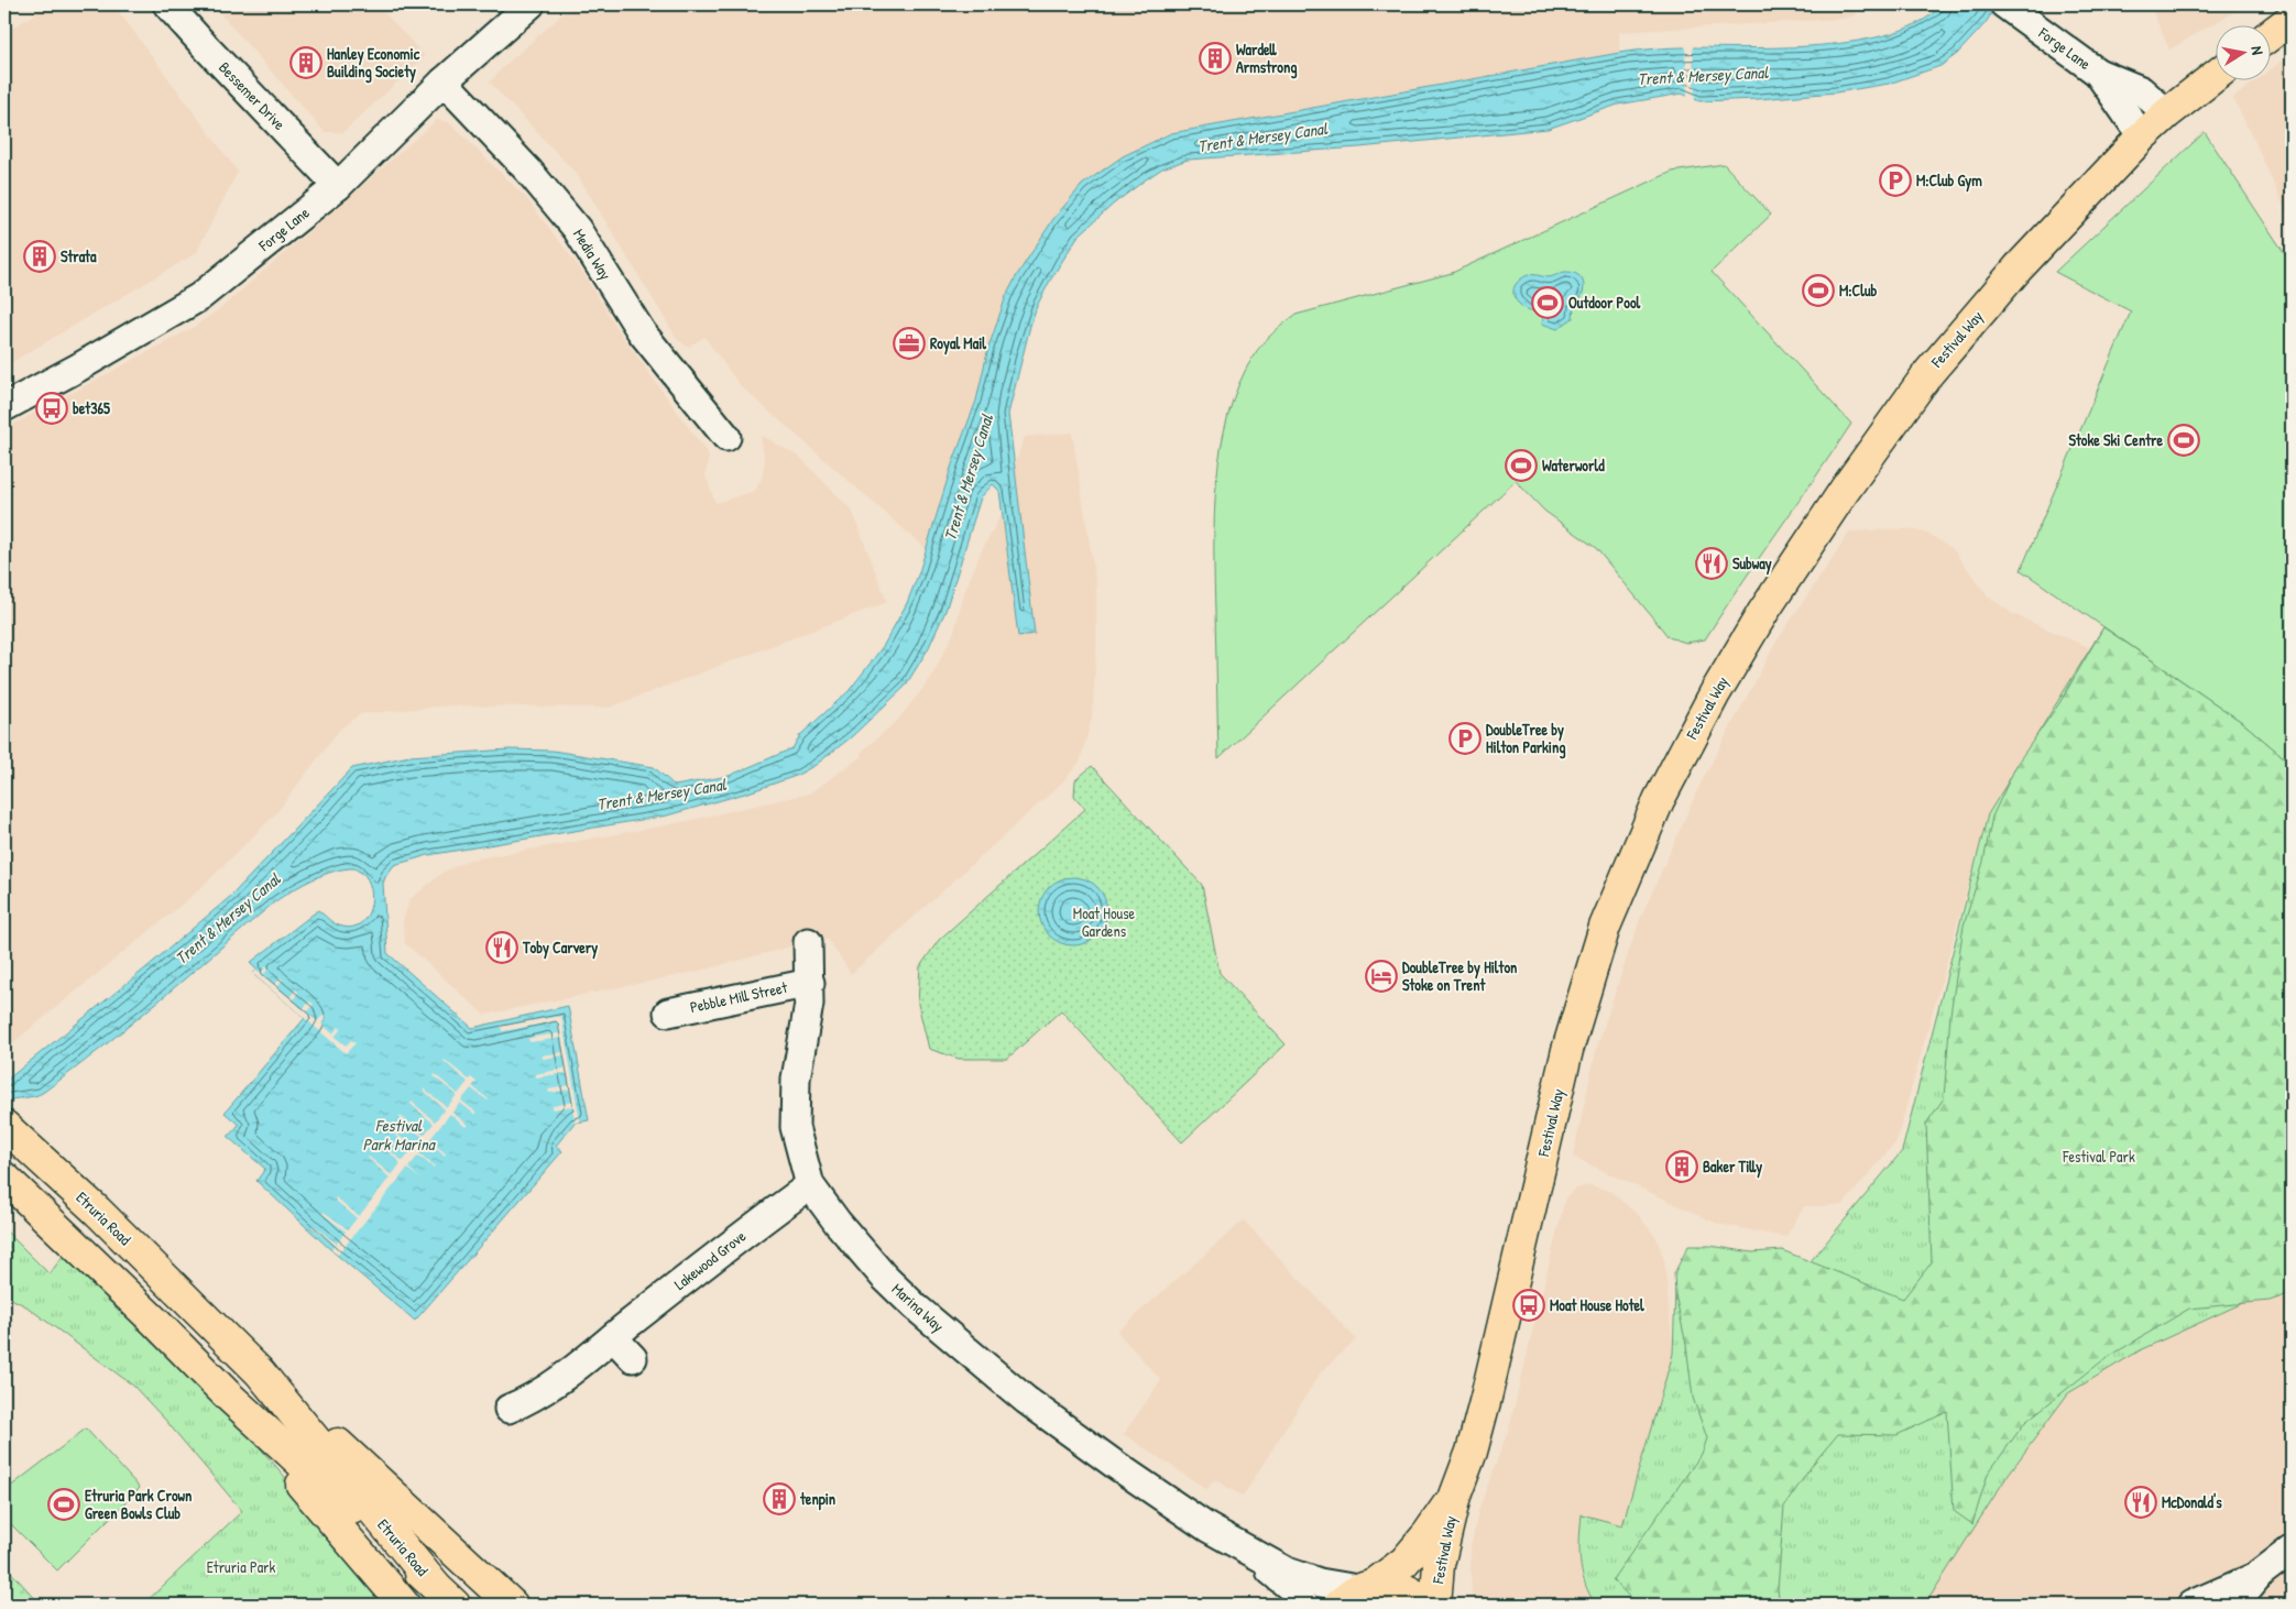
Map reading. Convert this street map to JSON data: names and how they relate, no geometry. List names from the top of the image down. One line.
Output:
{"streets":{"main road":["Festival Way","Etruria Road"],"street":["Forge Lane","Bessemer Drive","Media Way","Pebble Mill Street","Lakewood Grove","Marina Way"]},"crossings":[["Forge Lane","Bessemer Drive"],["Forge Lane","Media Way"],["Forge Lane","Festival Way"],["Festival Way","Marina Way"],["Pebble Mill Street","Marina Way"],["Lakewood Grove","Marina Way"]],"water":["Trent & Mersey Canal","Festival Park Marina"],"parks":["Moat House Gardens","Festival Park","Etruria Park"],"places":{"building":["Wardell Armstrong","Hanley Economic Building Society","Strata","Baker Tilly","tenpin"],"parking":["M:Club Gym","DoubleTree by Hilton Parking"],"sports":["M:Club","Outdoor Pool","Stoke Ski Centre","Waterworld","Etruria Park Crown Green Bowls Club"],"office":["Royal Mail"],"bus stop":["bet365","Moat House Hotel"],"restaurant":["Subway","Toby Carvery","McDonald's"],"hotel":["DoubleTree by Hilton Stoke on Trent"]},"north":"right"}
